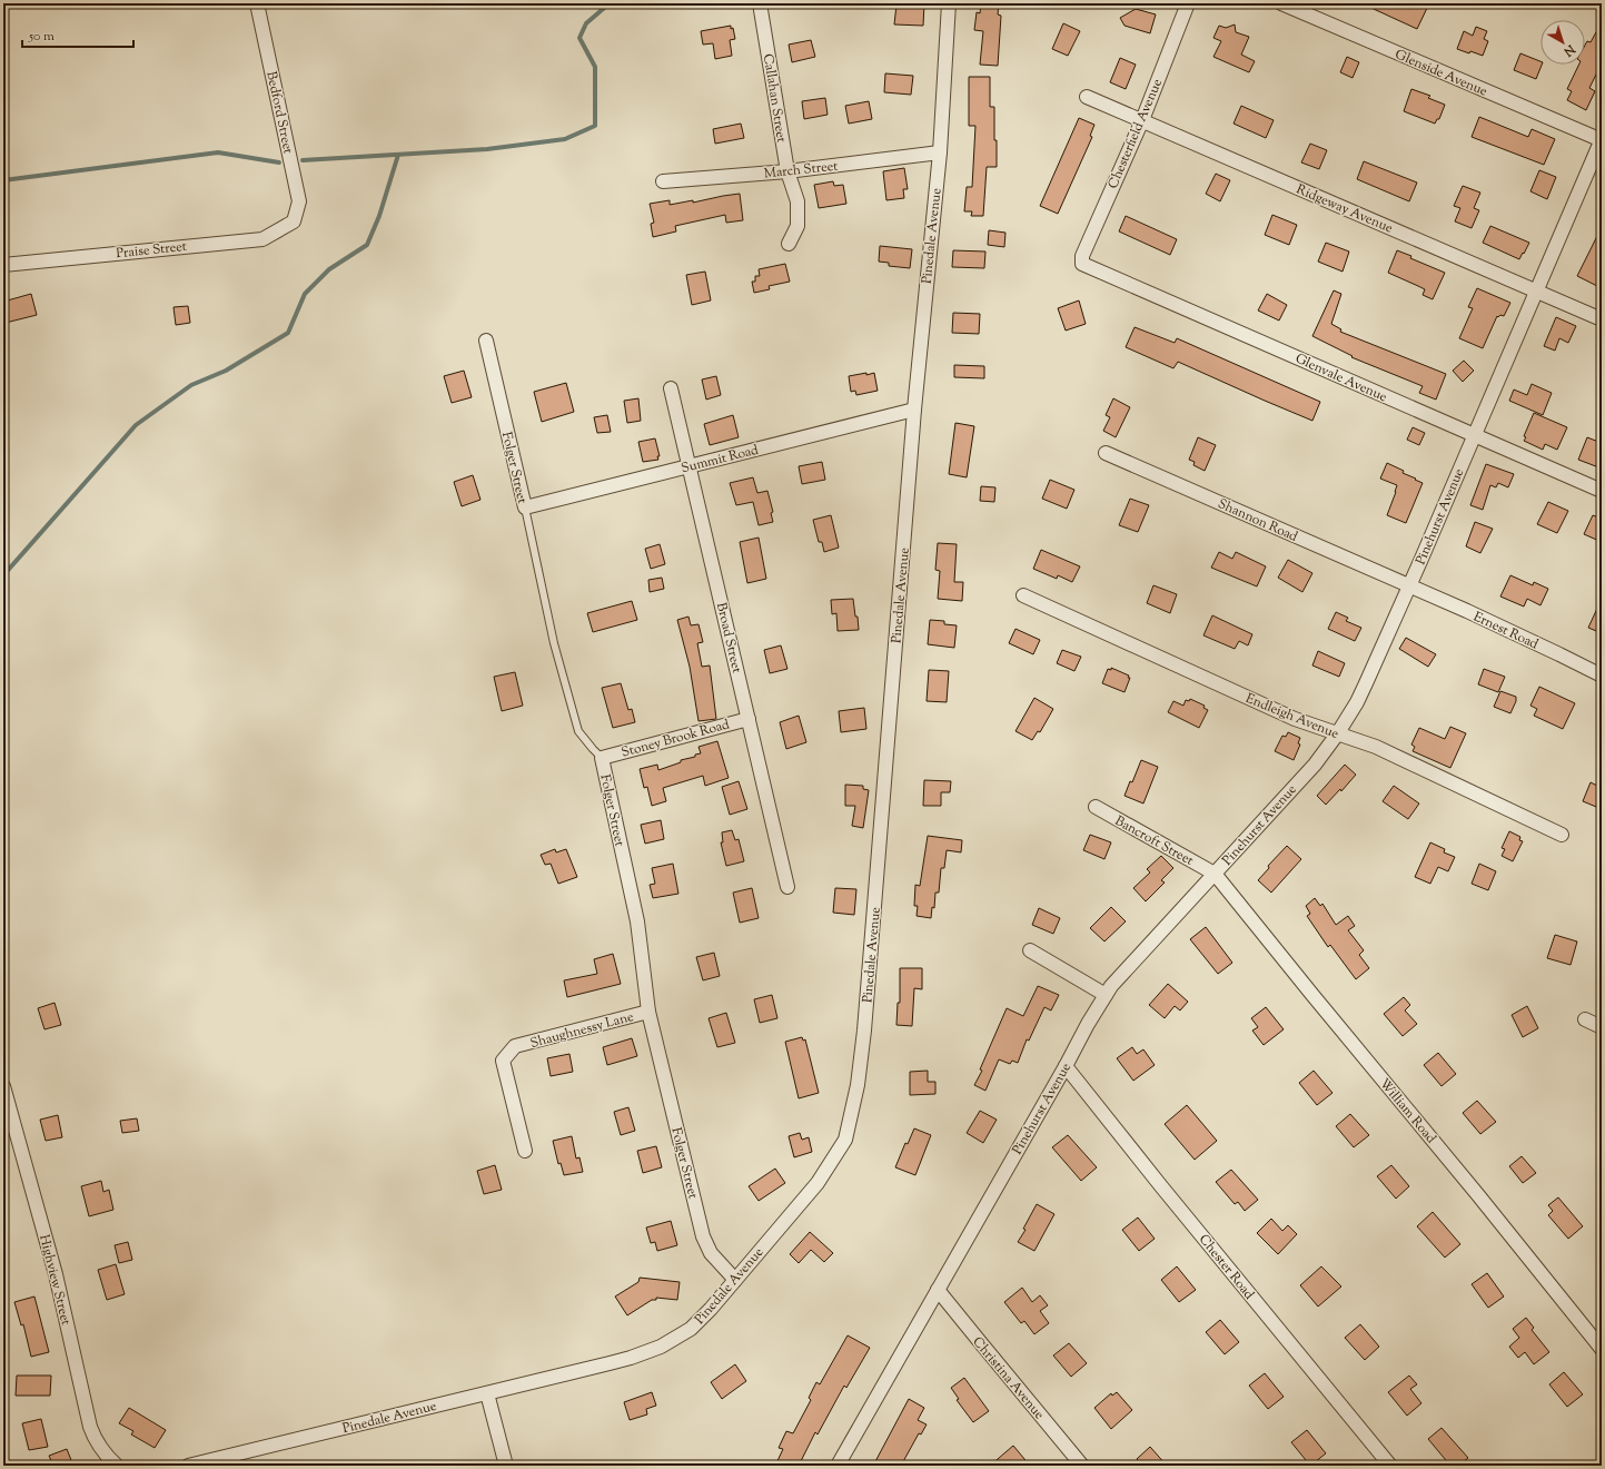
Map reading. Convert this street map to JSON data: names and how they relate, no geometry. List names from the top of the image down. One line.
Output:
{"streets":{"street":["Glenside Avenue","Callahan Street","Bedford Street","Chesterfield Avenue","March Street","Ridgeway Avenue","Pinedale Avenue","Praise Street","Glenvale Avenue","Summit Road","Folger Street","Pinehurst Avenue","Shannon Road","Ernest Road","Broad Street","Endleigh Avenue","Stoney Brook Road","Bancroft Street","Shaughnessy Lane","William Road","Chester Road","Highview Street","Christina Avenue"]},"crossings":[["Glenside Avenue","Pinehurst Avenue"],["Callahan Street","March Street"],["Bedford Street","Praise Street"],["Chesterfield Avenue","Ridgeway Avenue"],["Chesterfield Avenue","Glenvale Avenue"],["March Street","Pinedale Avenue"],["Ridgeway Avenue","Pinehurst Avenue"],["Pinedale Avenue","Summit Road"],["Pinedale Avenue","Folger Street"],["Glenvale Avenue","Pinehurst Avenue"],["Summit Road","Folger Street"],["Summit Road","Broad Street"],["Folger Street","Stoney Brook Road"],["Folger Street","Shaughnessy Lane"],["Pinehurst Avenue","Shannon Road"],["Pinehurst Avenue","Ernest Road"],["Pinehurst Avenue","Endleigh Avenue"],["Pinehurst Avenue","Bancroft Street"],["Pinehurst Avenue","William Road"],["Pinehurst Avenue","Chester Road"],["Pinehurst Avenue","Christina Avenue"],["Shannon Road","Ernest Road"],["Broad Street","Stoney Brook Road"],["Bancroft Street","William Road"]],"scale_bar":"50 m","north":"bottom right"}
